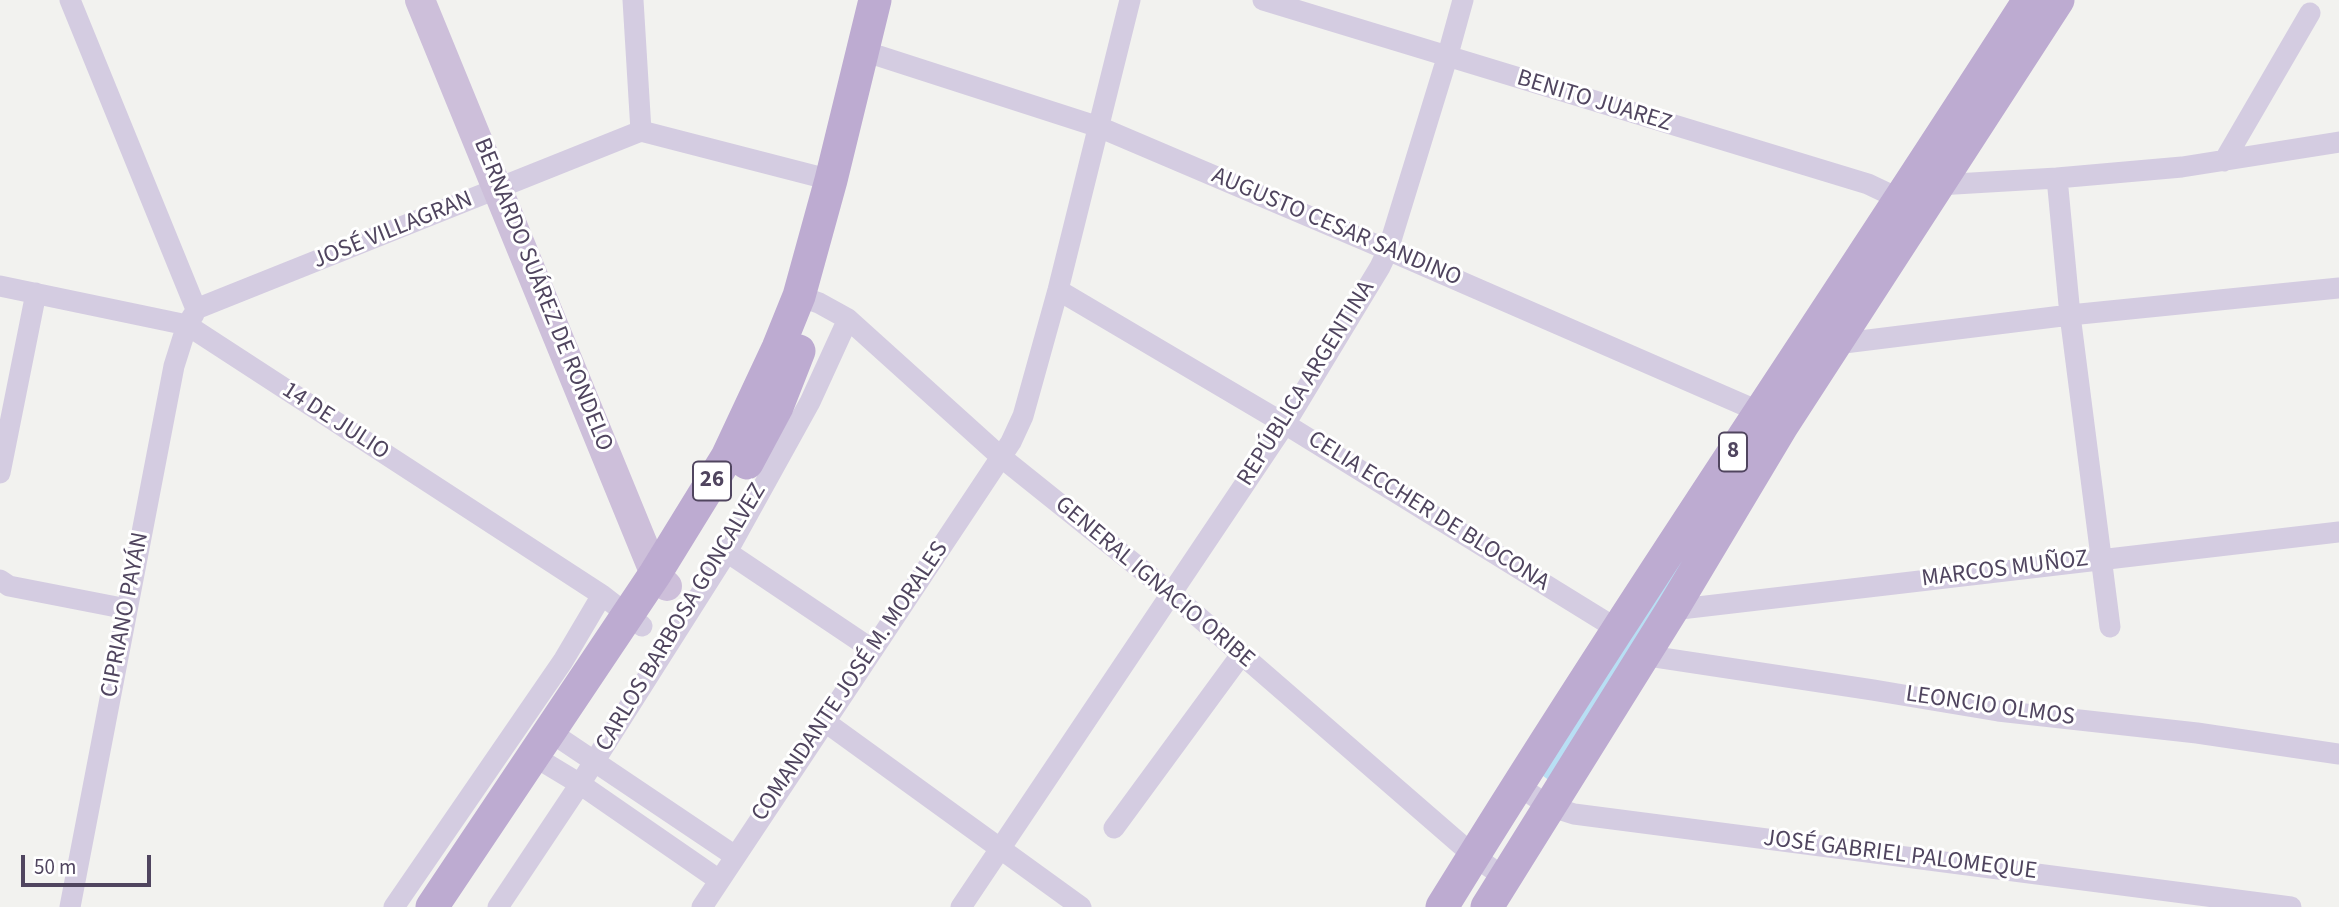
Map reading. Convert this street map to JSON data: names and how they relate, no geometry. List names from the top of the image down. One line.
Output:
{"streets":{"main road":["8","26"],"street":["BENITO JUAREZ","AUGUSTO CESAR SANDINO","JOSÉ VILLAGRAN","BERNARDO SUÁREZ DE RONDELO","REPÚBLICA ARGENTINA","14 DE JULIO","CELIA ECCHER DE BLOCONA","MARCOS MUÑOZ","GENERAL IGNACIO ORIBE","CIPRIANO PAYÁN","CARLOS BARBOSA GONCALVEZ","COMANDANTE JOSÉ M. MORALES","LEONCIO OLMOS","JOSÉ GABRIEL PALOMEQUE"]},"crossings":[["BENITO JUAREZ","REPÚBLICA ARGENTINA"],["BENITO JUAREZ","8"],["AUGUSTO CESAR SANDINO","REPÚBLICA ARGENTINA"],["AUGUSTO CESAR SANDINO","8"],["AUGUSTO CESAR SANDINO","26"],["AUGUSTO CESAR SANDINO","COMANDANTE JOSÉ M. MORALES"],["JOSÉ VILLAGRAN","BERNARDO SUÁREZ DE RONDELO"],["JOSÉ VILLAGRAN","14 DE JULIO"],["JOSÉ VILLAGRAN","CIPRIANO PAYÁN"],["BERNARDO SUÁREZ DE RONDELO","26"],["REPÚBLICA ARGENTINA","CELIA ECCHER DE BLOCONA"],["REPÚBLICA ARGENTINA","GENERAL IGNACIO ORIBE"],["14 DE JULIO","26"],["14 DE JULIO","CIPRIANO PAYÁN"],["8","CELIA ECCHER DE BLOCONA"],["8","MARCOS MUÑOZ"],["8","GENERAL IGNACIO ORIBE"],["8","LEONCIO OLMOS"],["8","JOSÉ GABRIEL PALOMEQUE"],["26","GENERAL IGNACIO ORIBE"],["CELIA ECCHER DE BLOCONA","COMANDANTE JOSÉ M. MORALES"],["GENERAL IGNACIO ORIBE","CARLOS BARBOSA GONCALVEZ"],["GENERAL IGNACIO ORIBE","COMANDANTE JOSÉ M. MORALES"]],"scale_bar":"50 m"}
